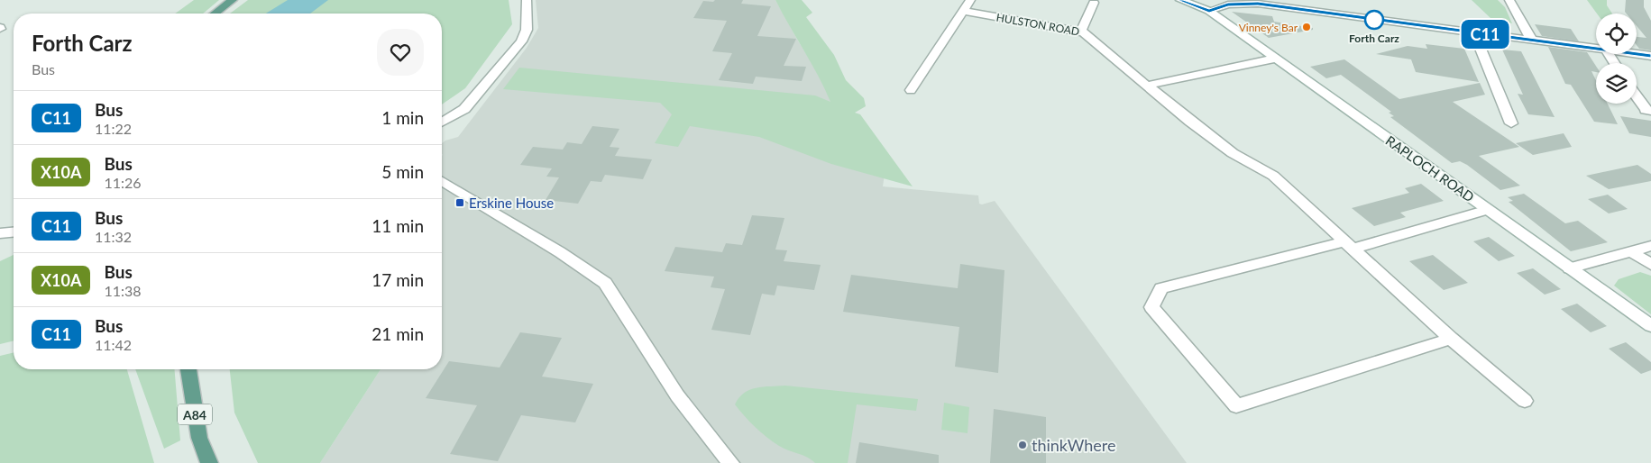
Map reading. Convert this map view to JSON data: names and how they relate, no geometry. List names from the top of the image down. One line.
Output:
{"streets":{"main road":["A84"],"street":["HULSTON ROAD","RAPLOCH ROAD"]},"places":{"other":["Forth Carz","Vinney's Bar","thinkWhere"],"transit":["Erskine House"]},"lines":["bus line C11"],"page":{"on_map":"C11","heading":["Forth Carz","Bus"],"list":[{"mark":"C11","name":"Bus","note":"11:22","value":"1 min"},{"mark":"X10A","name":"Bus","note":"11:26","value":"5 min"},{"mark":"C11","name":"Bus","note":"11:32","value":"11 min"},{"mark":"X10A","name":"Bus","note":"11:38","value":"17 min"},{"mark":"C11","name":"Bus","note":"11:42","value":"21 min"}]}}
